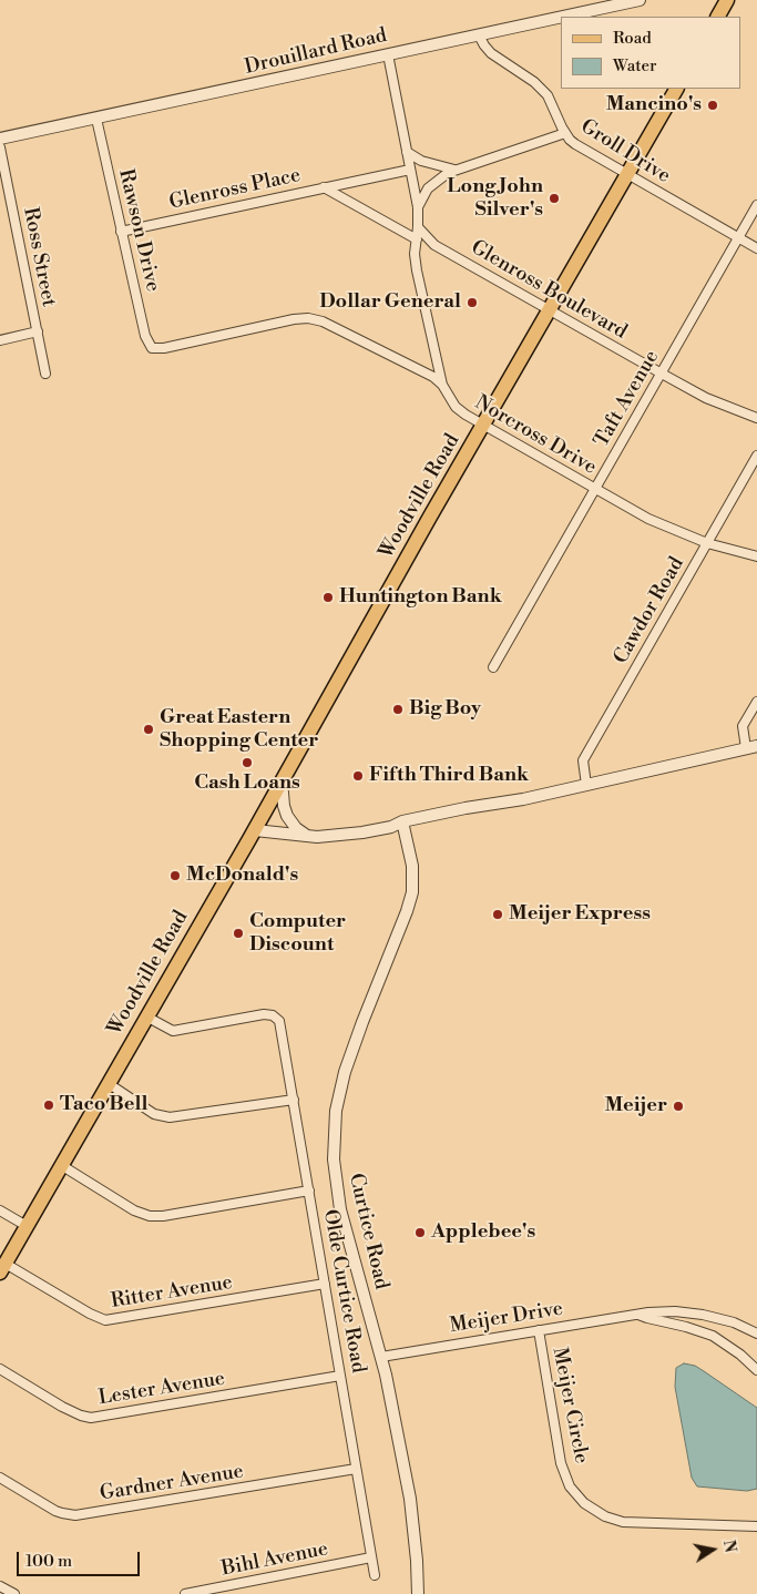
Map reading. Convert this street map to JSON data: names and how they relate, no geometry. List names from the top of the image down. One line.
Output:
{"streets":{"main road":["Woodville Road"],"street":["Drouillard Road","Groll Drive","Glenross Place","Rawson Drive","Ross Street","Glenross Boulevard","Taft Avenue","Norcross Drive","Cawdor Road","Curtice Road","Olde Curtice Road","Ritter Avenue","Meijer Drive","Lester Avenue","Meijer Circle","Gardner Avenue","Bihl Avenue"]},"crossings":[["Drouillard Road","Groll Drive"],["Drouillard Road","Rawson Drive"],["Groll Drive","Taft Avenue"],["Groll Drive","Woodville Road"],["Glenross Place","Rawson Drive"],["Rawson Drive","Norcross Drive"],["Glenross Boulevard","Taft Avenue"],["Glenross Boulevard","Woodville Road"],["Taft Avenue","Norcross Drive"],["Norcross Drive","Woodville Road"],["Norcross Drive","Cawdor Road"],["Woodville Road","Olde Curtice Road"],["Woodville Road","Ritter Avenue"],["Curtice Road","Meijer Drive"],["Olde Curtice Road","Ritter Avenue"],["Olde Curtice Road","Lester Avenue"],["Olde Curtice Road","Gardner Avenue"],["Olde Curtice Road","Bihl Avenue"],["Meijer Drive","Meijer Circle"]],"places":["Mancino's","Long John Silver's","Dollar General","Huntington Bank","Big Boy","Great Eastern Shopping Center","Cash Loans","Fifth Third Bank","McDonald's","Meijer Express","Computer Discount","Taco Bell","Meijer","Applebee's"],"legend":["Road","Water"],"scale_bar":"100 m","north":"right"}
